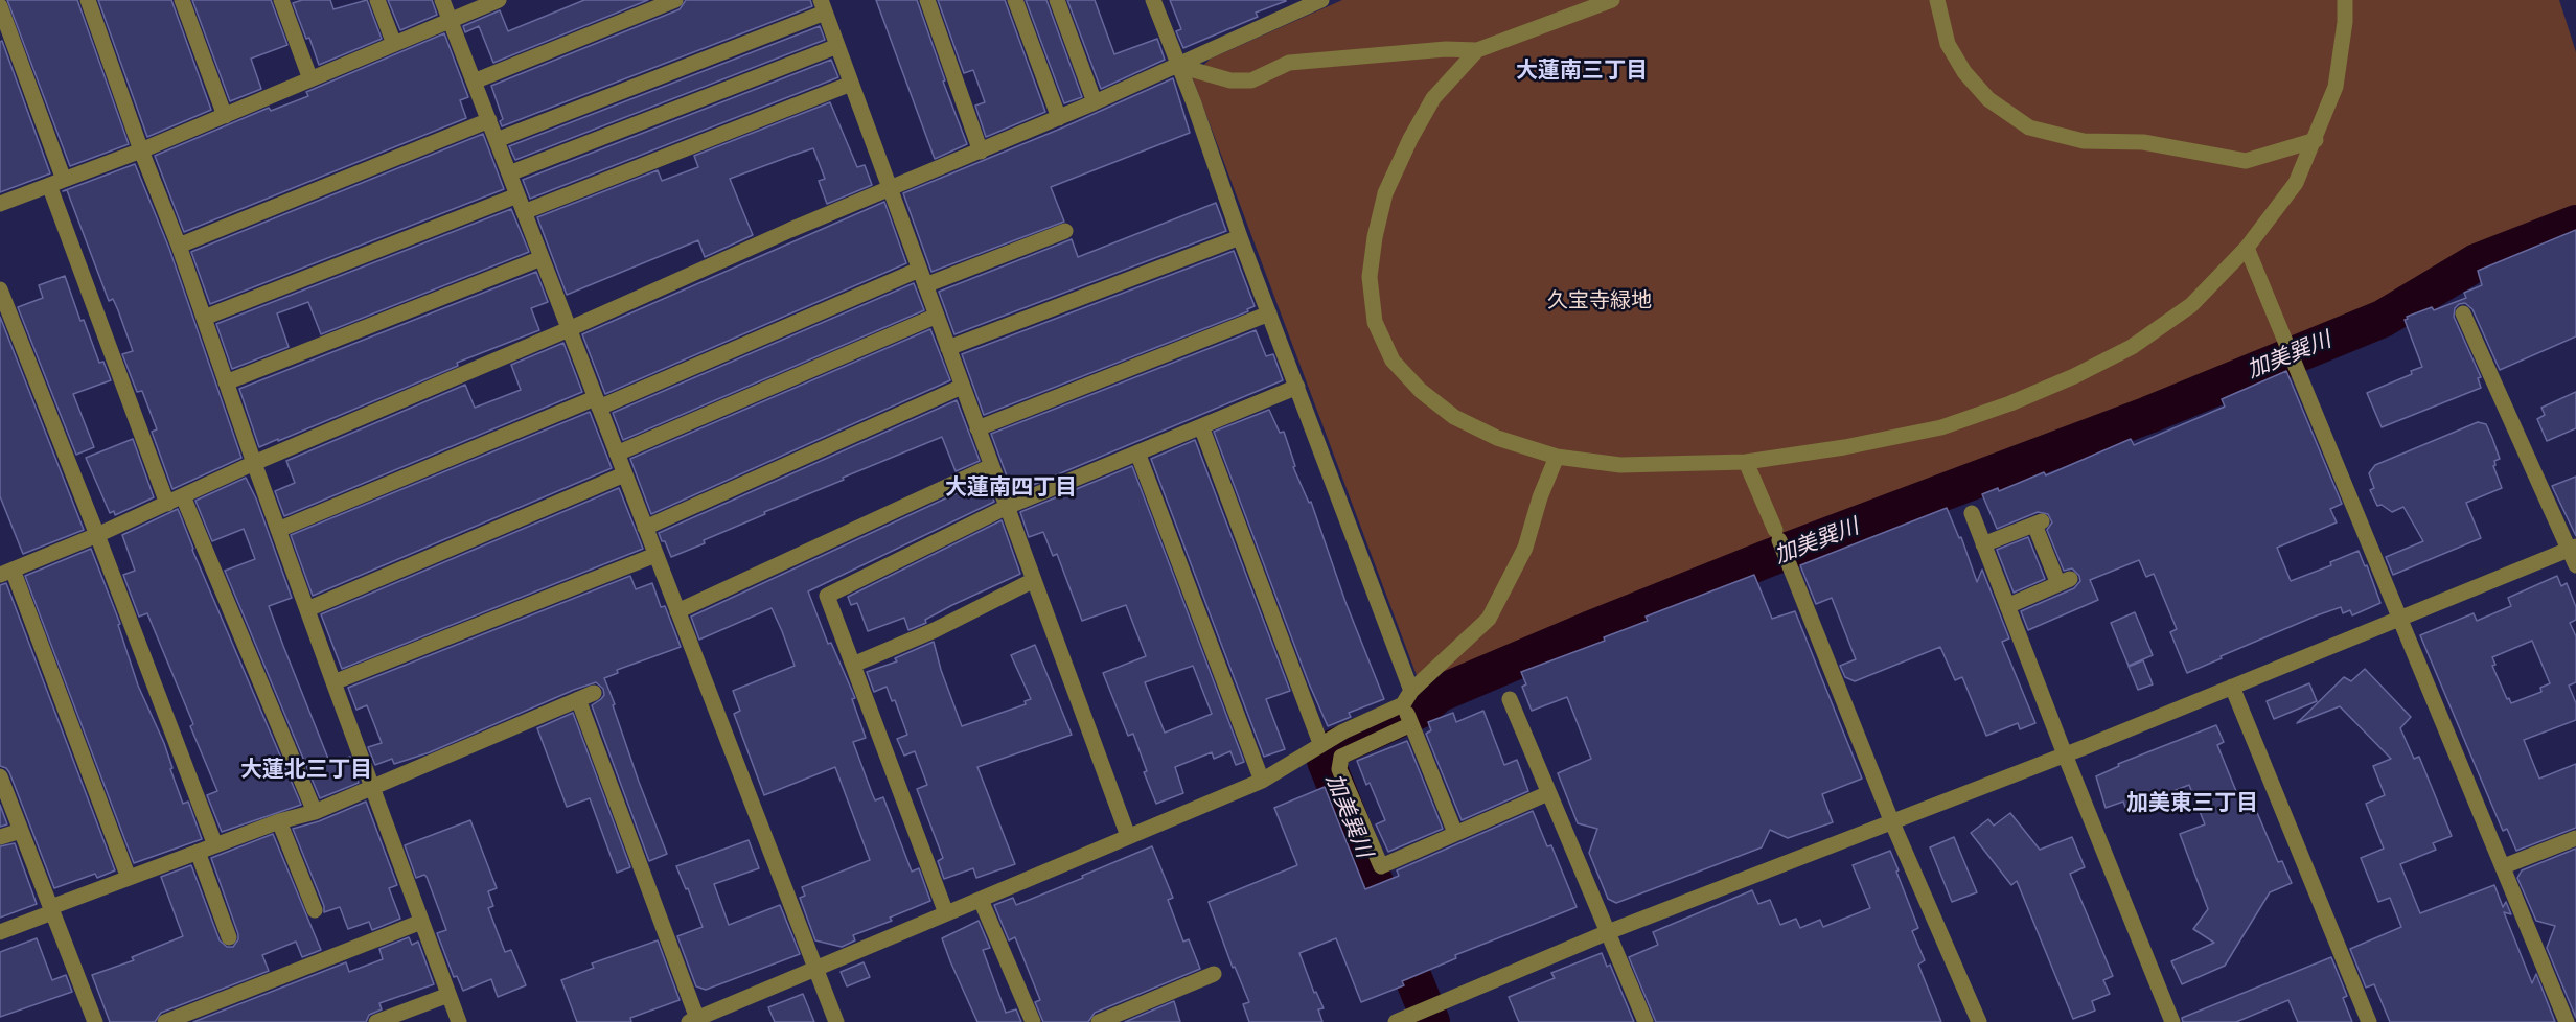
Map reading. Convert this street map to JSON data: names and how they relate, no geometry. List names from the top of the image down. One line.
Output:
{"districts":["大蓮南三丁目","大蓮南四丁目","大蓮北三丁目","加美東三丁目"],"water":["加美巽川"],"parks":["久宝寺緑地"]}
